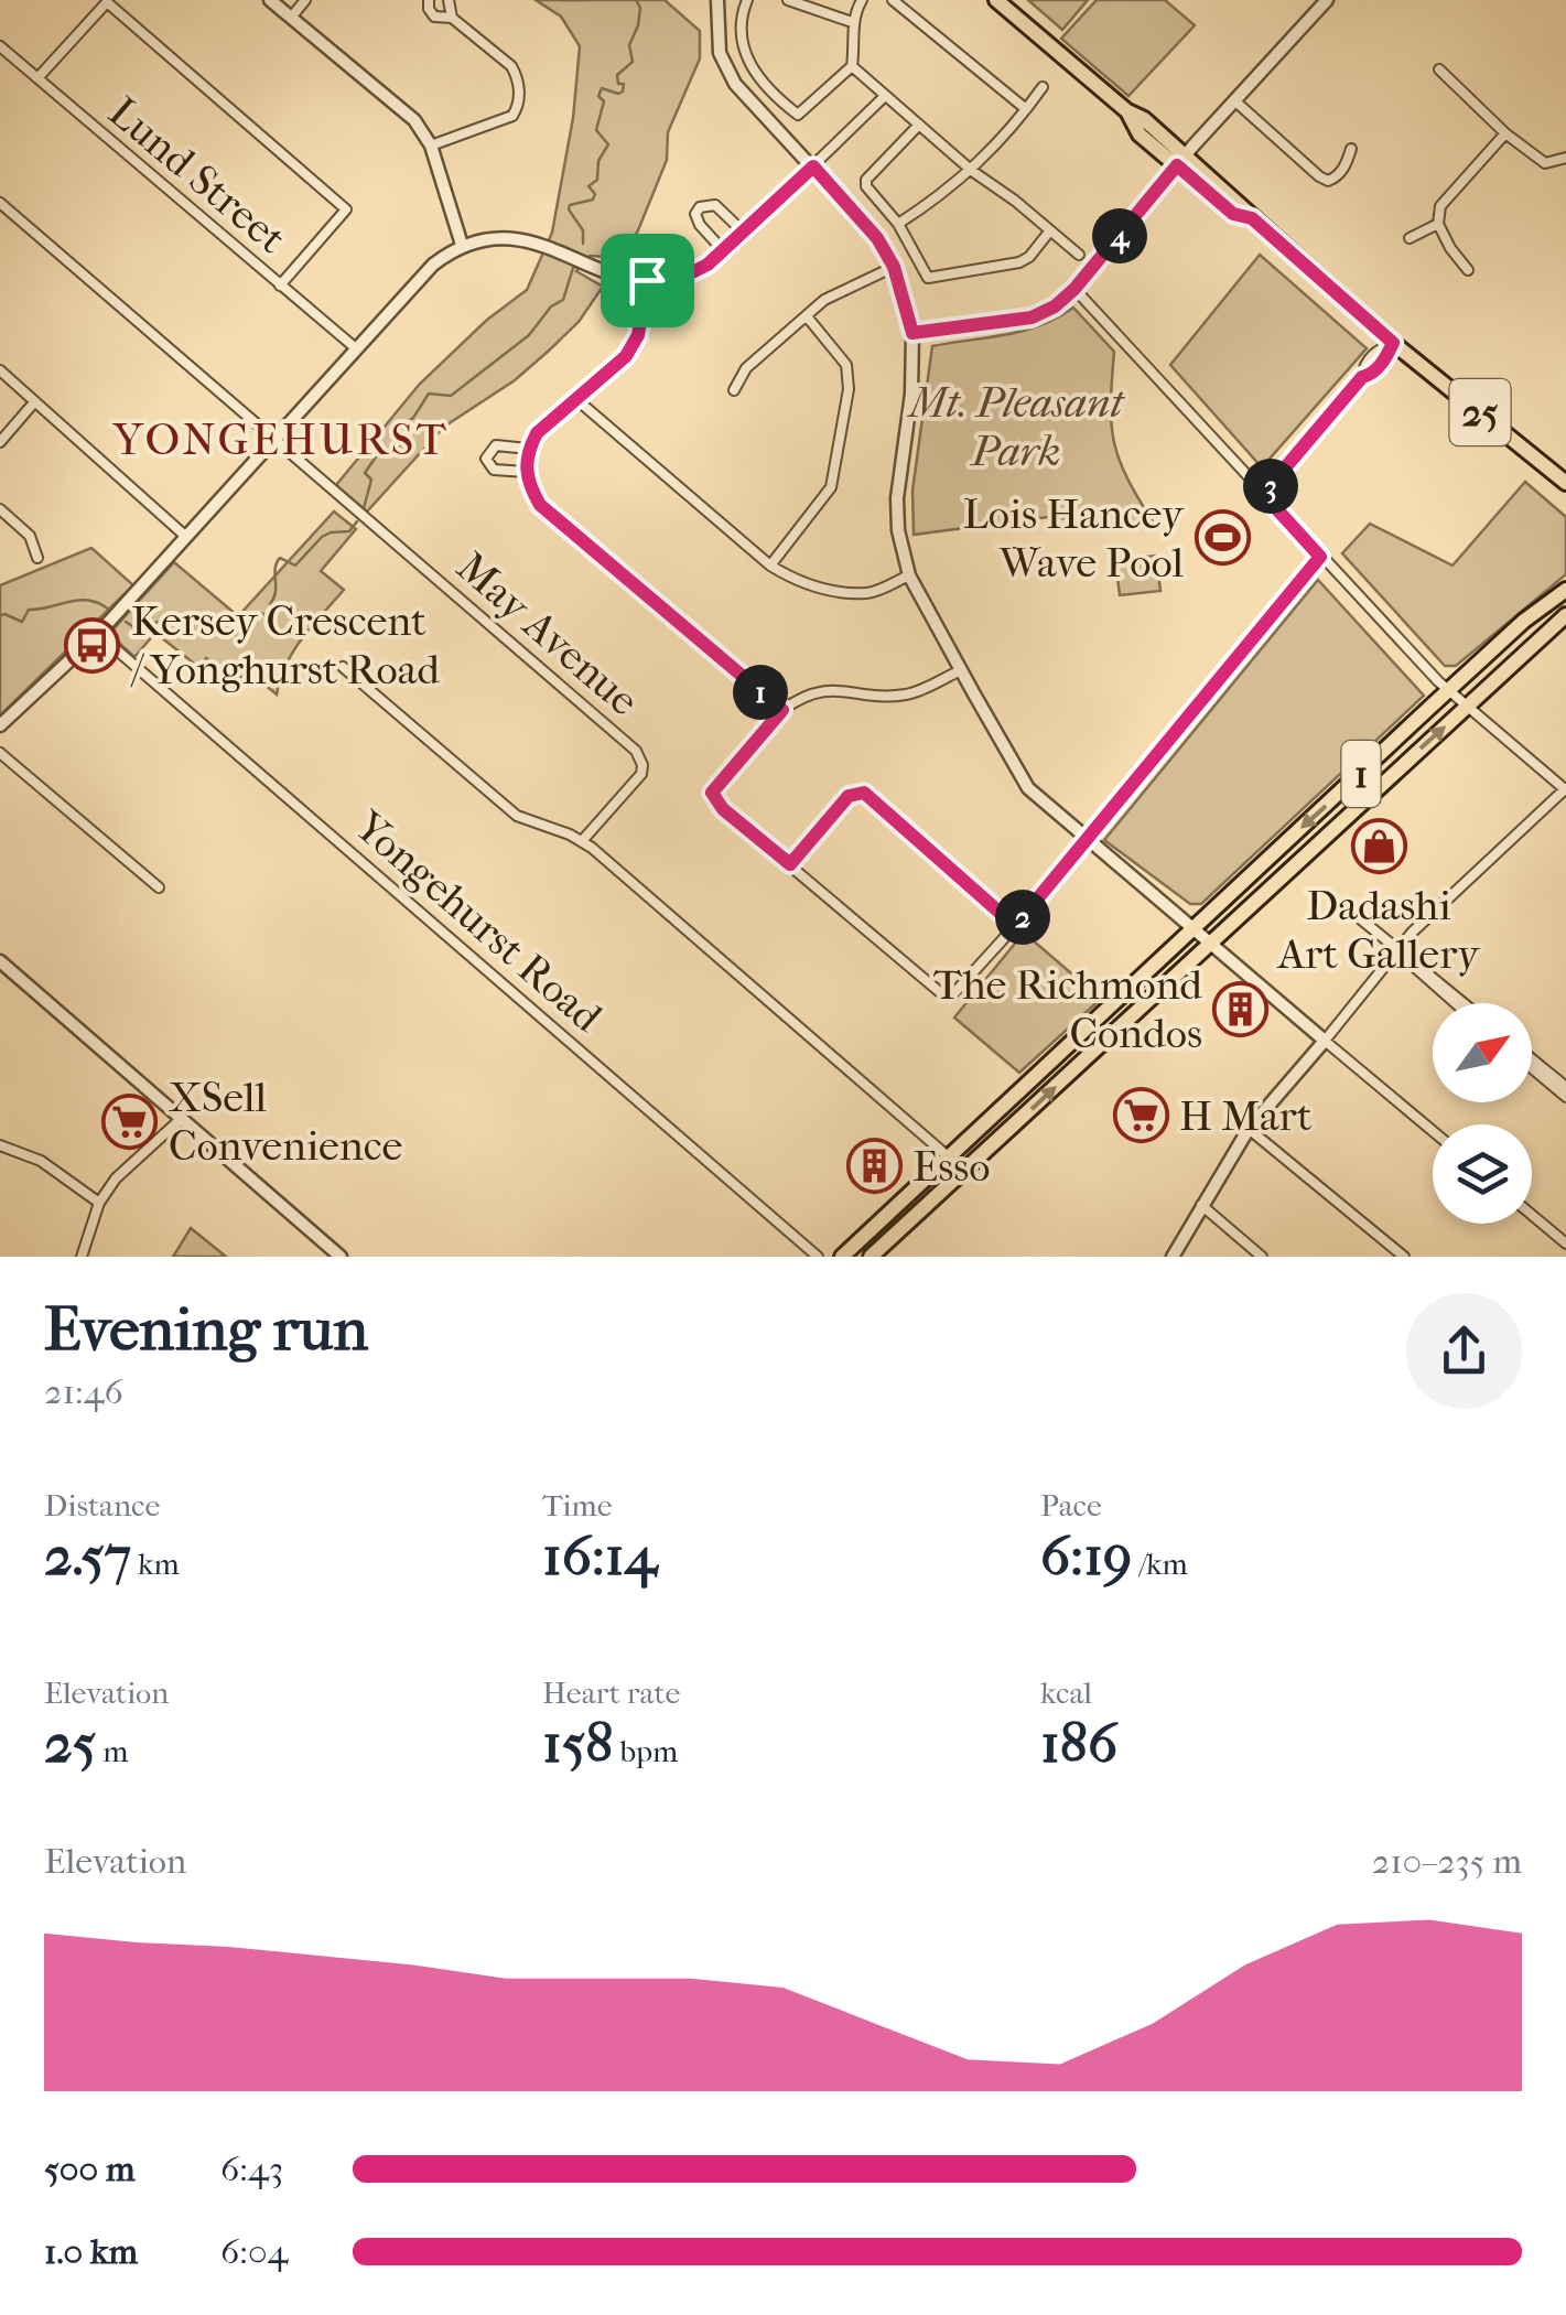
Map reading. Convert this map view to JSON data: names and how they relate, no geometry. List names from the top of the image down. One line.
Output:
{"streets":{"main road":["25","1"],"street":["Lund Street","May Avenue","Yongehurst Road"]},"districts":["YONGEHURST"],"parks":["Mt. Pleasant Park"],"places":{"sports":["Lois Hancey Wave Pool"],"bus stop":["Kersey Crescent / Yonghurst Road"],"shop":["Dadashi Art Gallery"],"building":["The Richmond Condos","Esso"],"supermarket":["H Mart","XSell Convenience"]},"north":"top right","page":{"pins":["4","3","1","2"],"heading":["Evening run","21:46"],"stats":[["Distance","2.57 km"],["Time","16:14"],["Pace","6:19 /km"],["Elevation","25 m"],["Heart rate","158 bpm"],["kcal","186"]],"chart":["Elevation","210–235 m"],"list":[{"name":"500 m","note":"6:43"},{"name":"1.0 km","note":"6:04"}]}}
